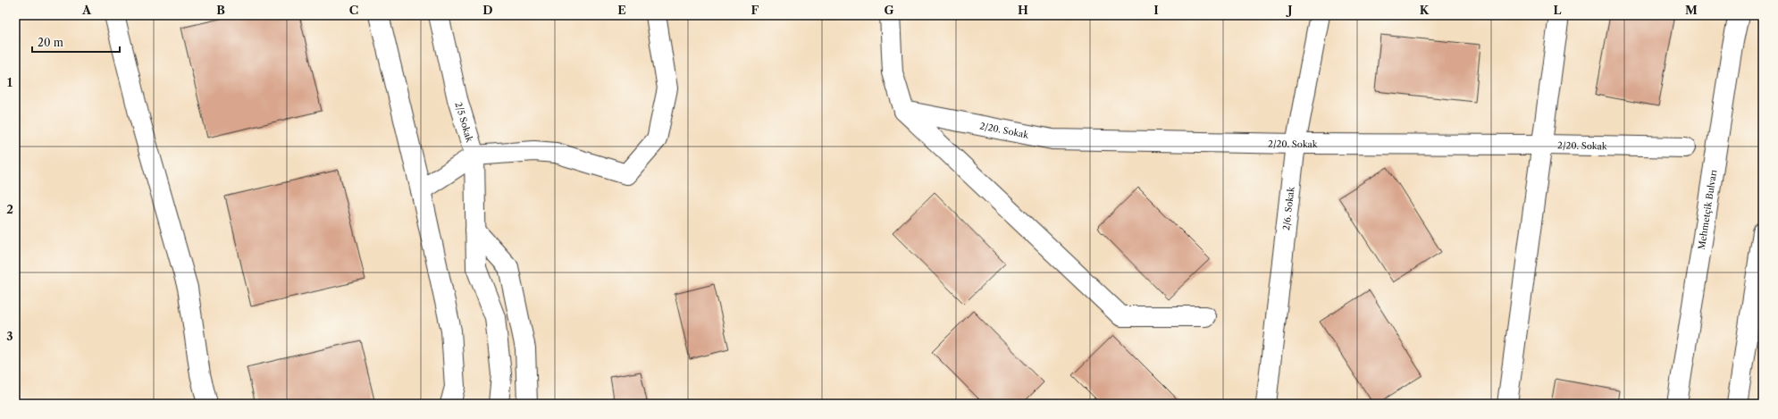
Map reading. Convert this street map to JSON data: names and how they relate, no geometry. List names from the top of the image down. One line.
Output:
{"streets":{"street":["2/5 Sokak","2/20. Sokak","2/6. Sokak","Mehmetçik Bulvarı"]},"crossings":[["2/20. Sokak","2/6. Sokak"]],"scale_bar":"20 m","grid":{"columns":["A","B","C","D","E","F","G","H","I","J","K","L","M"],"rows":["1","2","3"]}}
